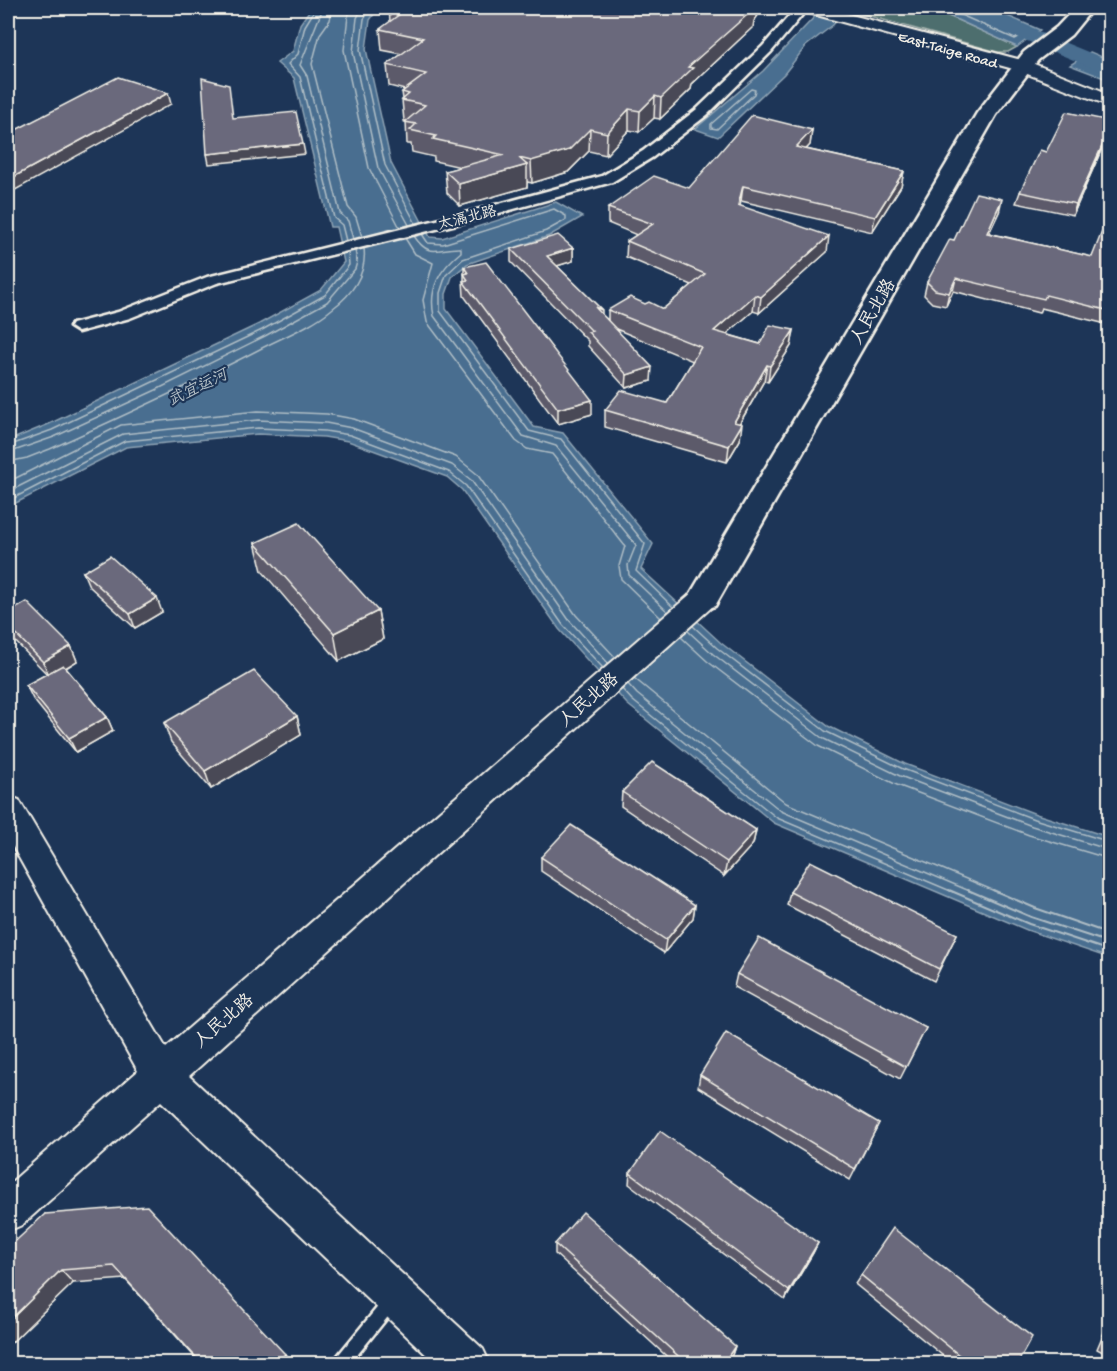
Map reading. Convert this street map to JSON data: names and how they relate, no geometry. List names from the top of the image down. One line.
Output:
{"streets":{"main road":["East Taige Road","人民北路"],"street":["太滆北路"]},"crossings":[["East Taige Road","太滆北路"],["East Taige Road","人民北路"]],"water":["武宜运河"]}
